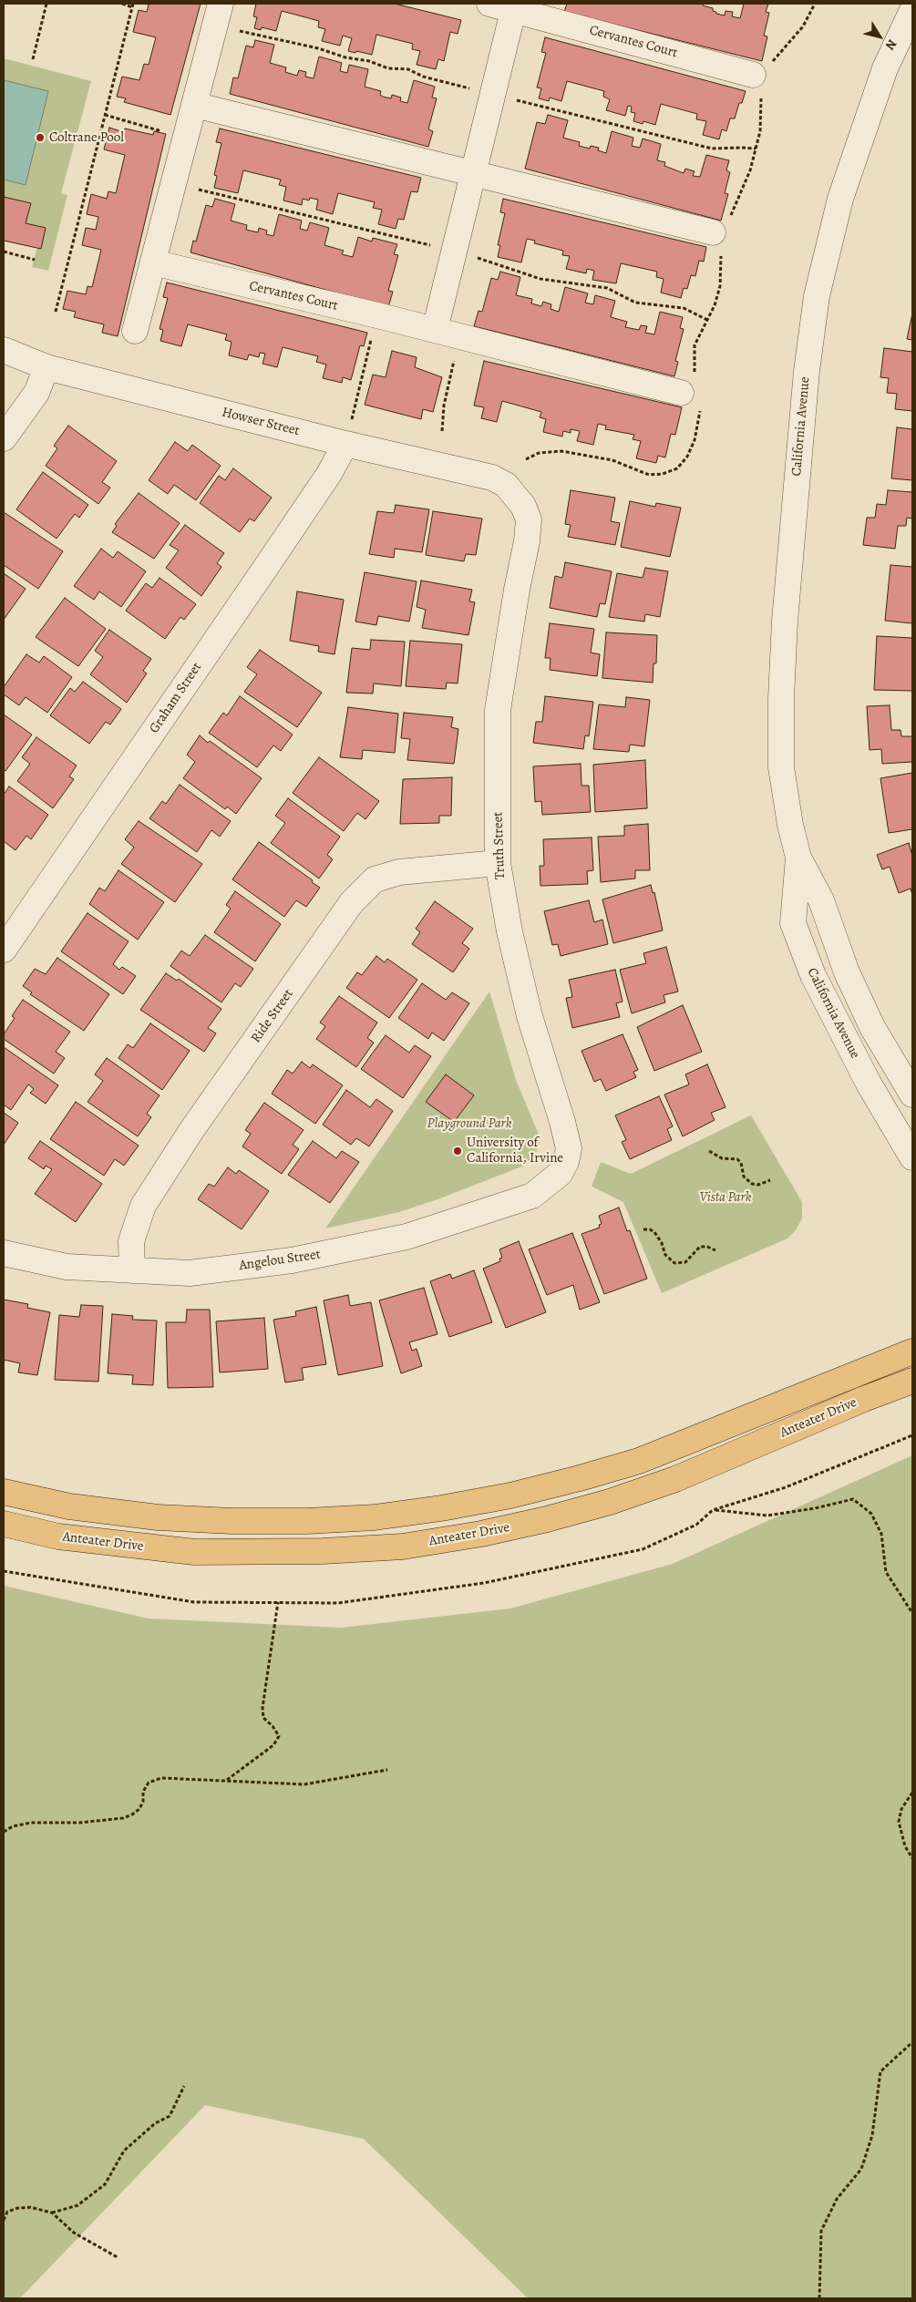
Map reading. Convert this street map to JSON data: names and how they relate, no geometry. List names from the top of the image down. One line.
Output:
{"streets":{"main road":["Anteater Drive"],"street":["Cervantes Court","Howser Street","California Avenue","Graham Street","Truth Street","Ride Street","Angelou Street"]},"crossings":[["Howser Street","Graham Street"],["Howser Street","Truth Street"],["Truth Street","Ride Street"],["Truth Street","Angelou Street"],["Ride Street","Angelou Street"]],"parks":["Playground Park","Vista Park"],"places":["Coltrane Pool","University of California, Irvine"],"north":"bottom right"}
